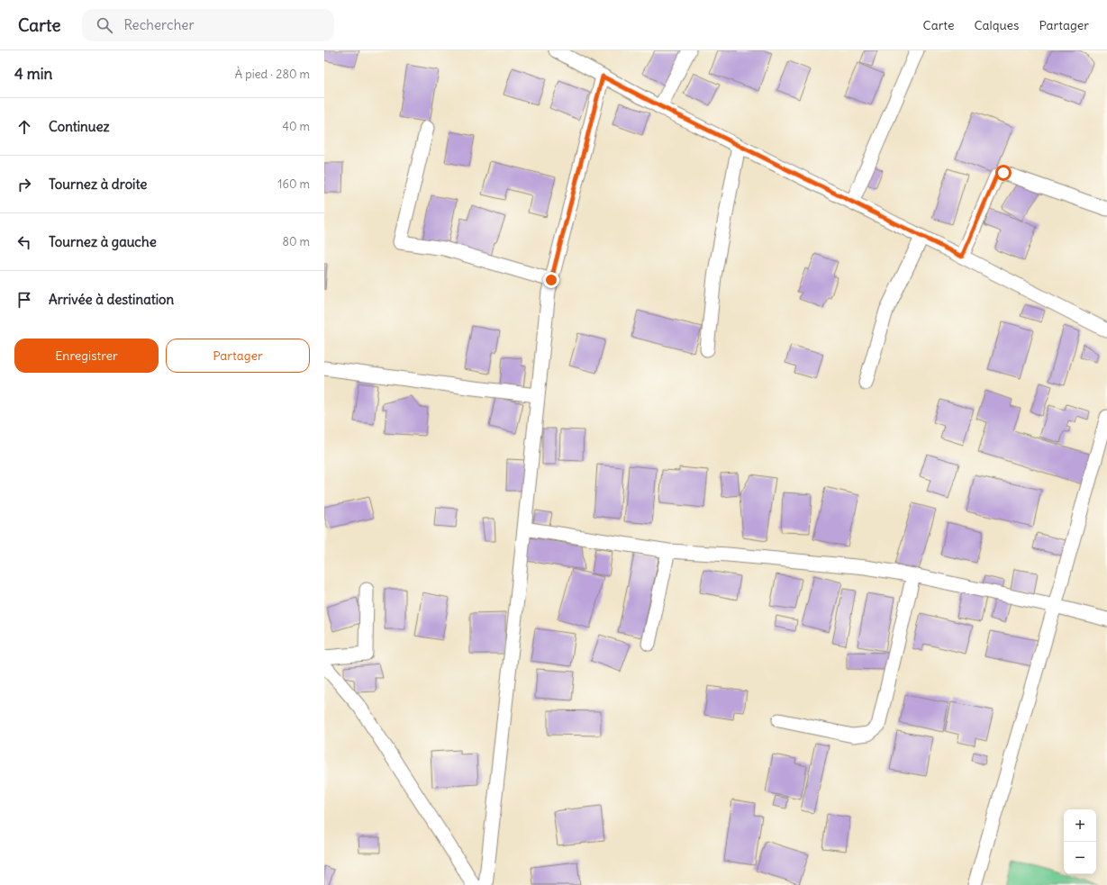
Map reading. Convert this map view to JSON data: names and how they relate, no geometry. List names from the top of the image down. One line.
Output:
{"page":{"header":"Carte","search":"Rechercher","nav":["Carte","Calques","Partager"],"heading":["4 min","À pied · 280 m"],"list":[["Continuez","40 m"],["Tournez à droite","160 m"],["Tournez à gauche","80 m"],"Arrivée à destination"],"buttons":["Enregistrer","Partager"],"map_buttons":["+","−"]}}
